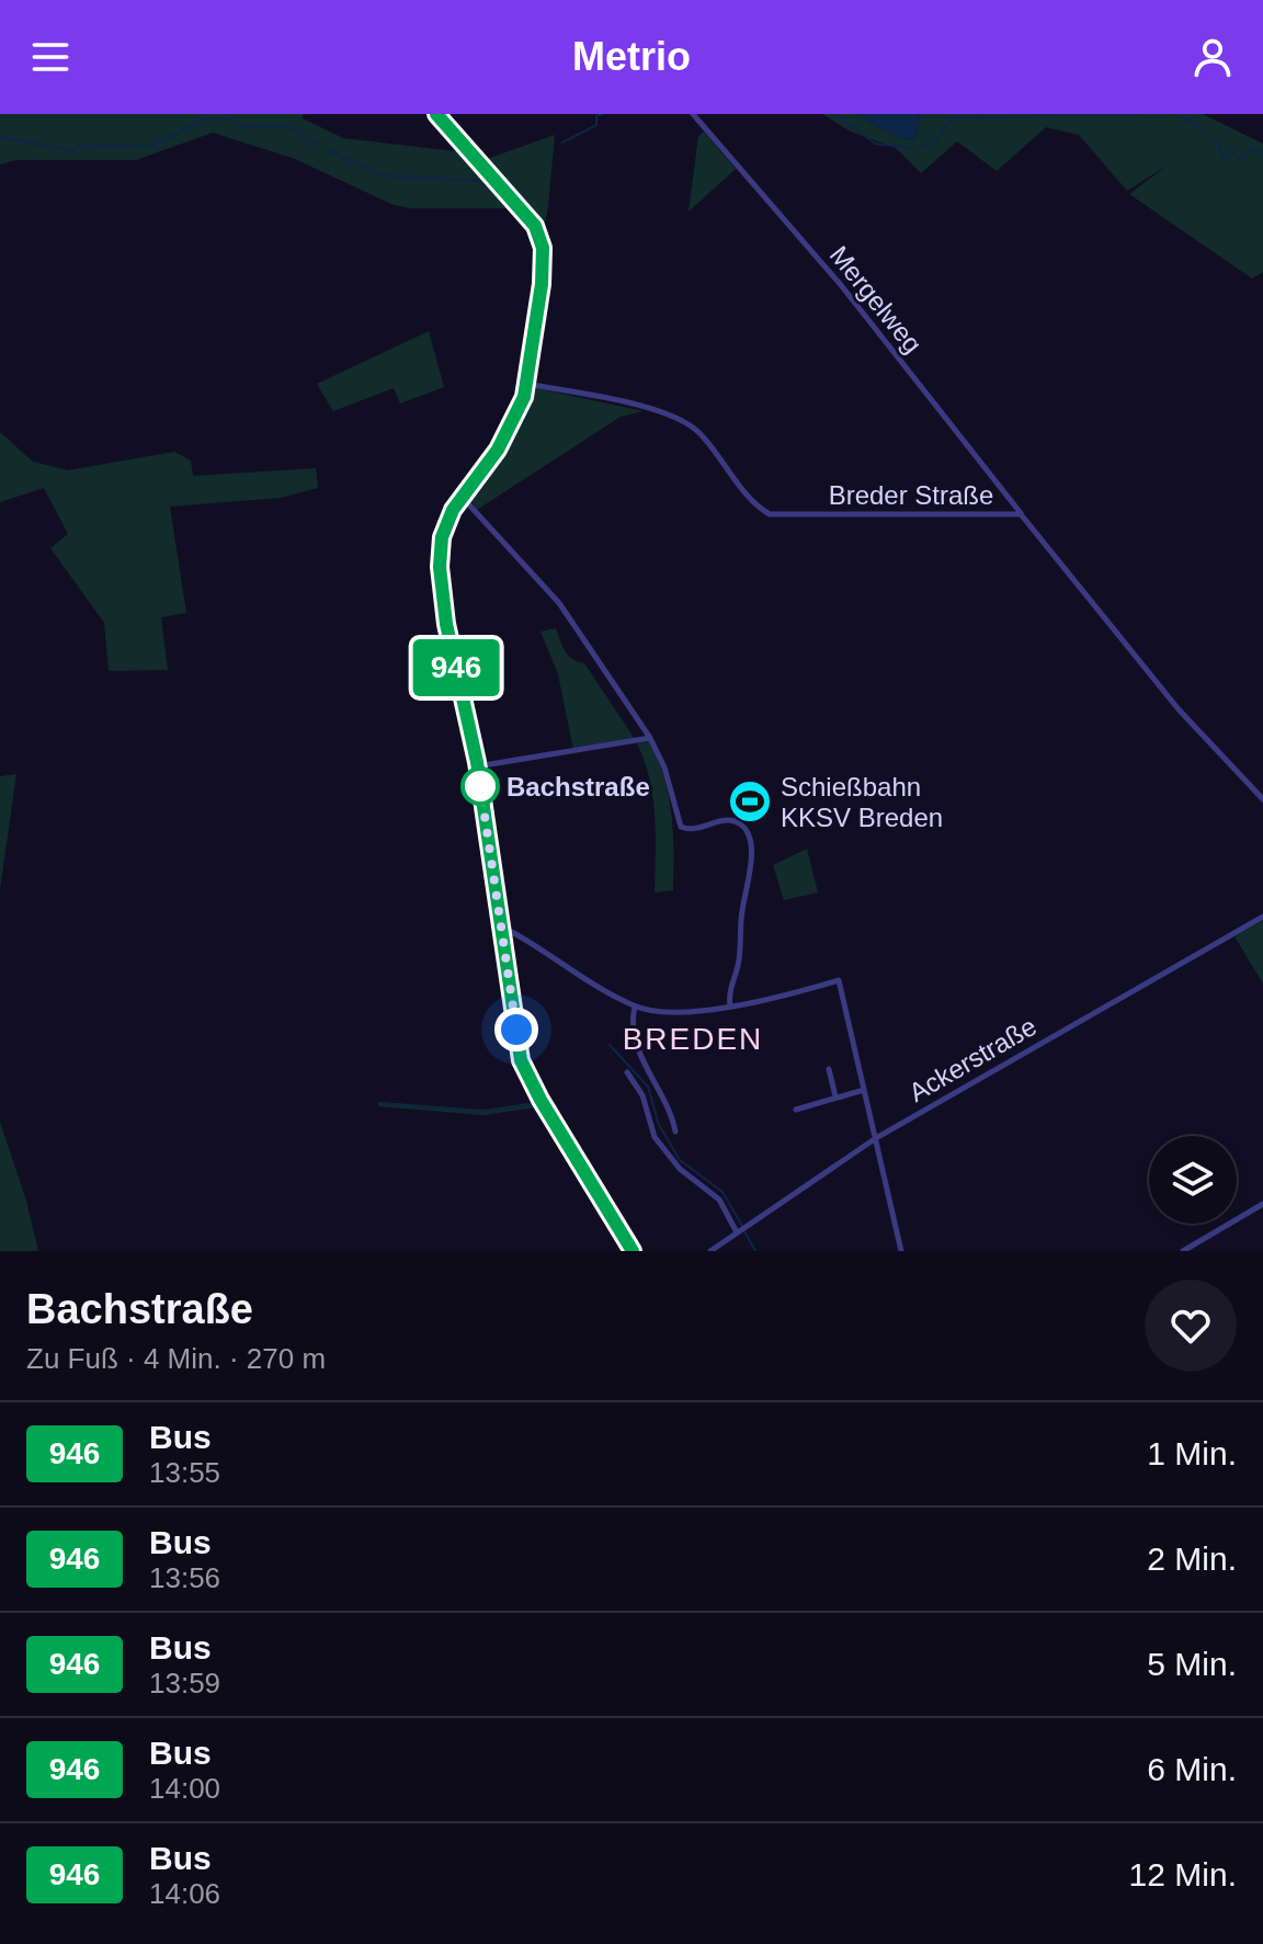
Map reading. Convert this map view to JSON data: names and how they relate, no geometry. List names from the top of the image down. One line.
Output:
{"streets":{"street":["Mergelweg","Breder Straße","Ackerstraße"]},"crossings":[["Mergelweg","Breder Straße"]],"districts":["BREDEN"],"places":{"other":["Bachstraße"],"sports":["Schießbahn KKSV Breden"]},"lines":["bus line 946"],"page":{"header":"Metrio","on_map":"946","heading":["Bachstraße","Zu Fuß · 4 Min. · 270 m"],"list":[{"mark":"946","name":"Bus","note":"13:55","value":"1 Min."},{"mark":"946","name":"Bus","note":"13:56","value":"2 Min."},{"mark":"946","name":"Bus","note":"13:59","value":"5 Min."},{"mark":"946","name":"Bus","note":"14:00","value":"6 Min."},{"mark":"946","name":"Bus","note":"14:06","value":"12 Min."}]}}
